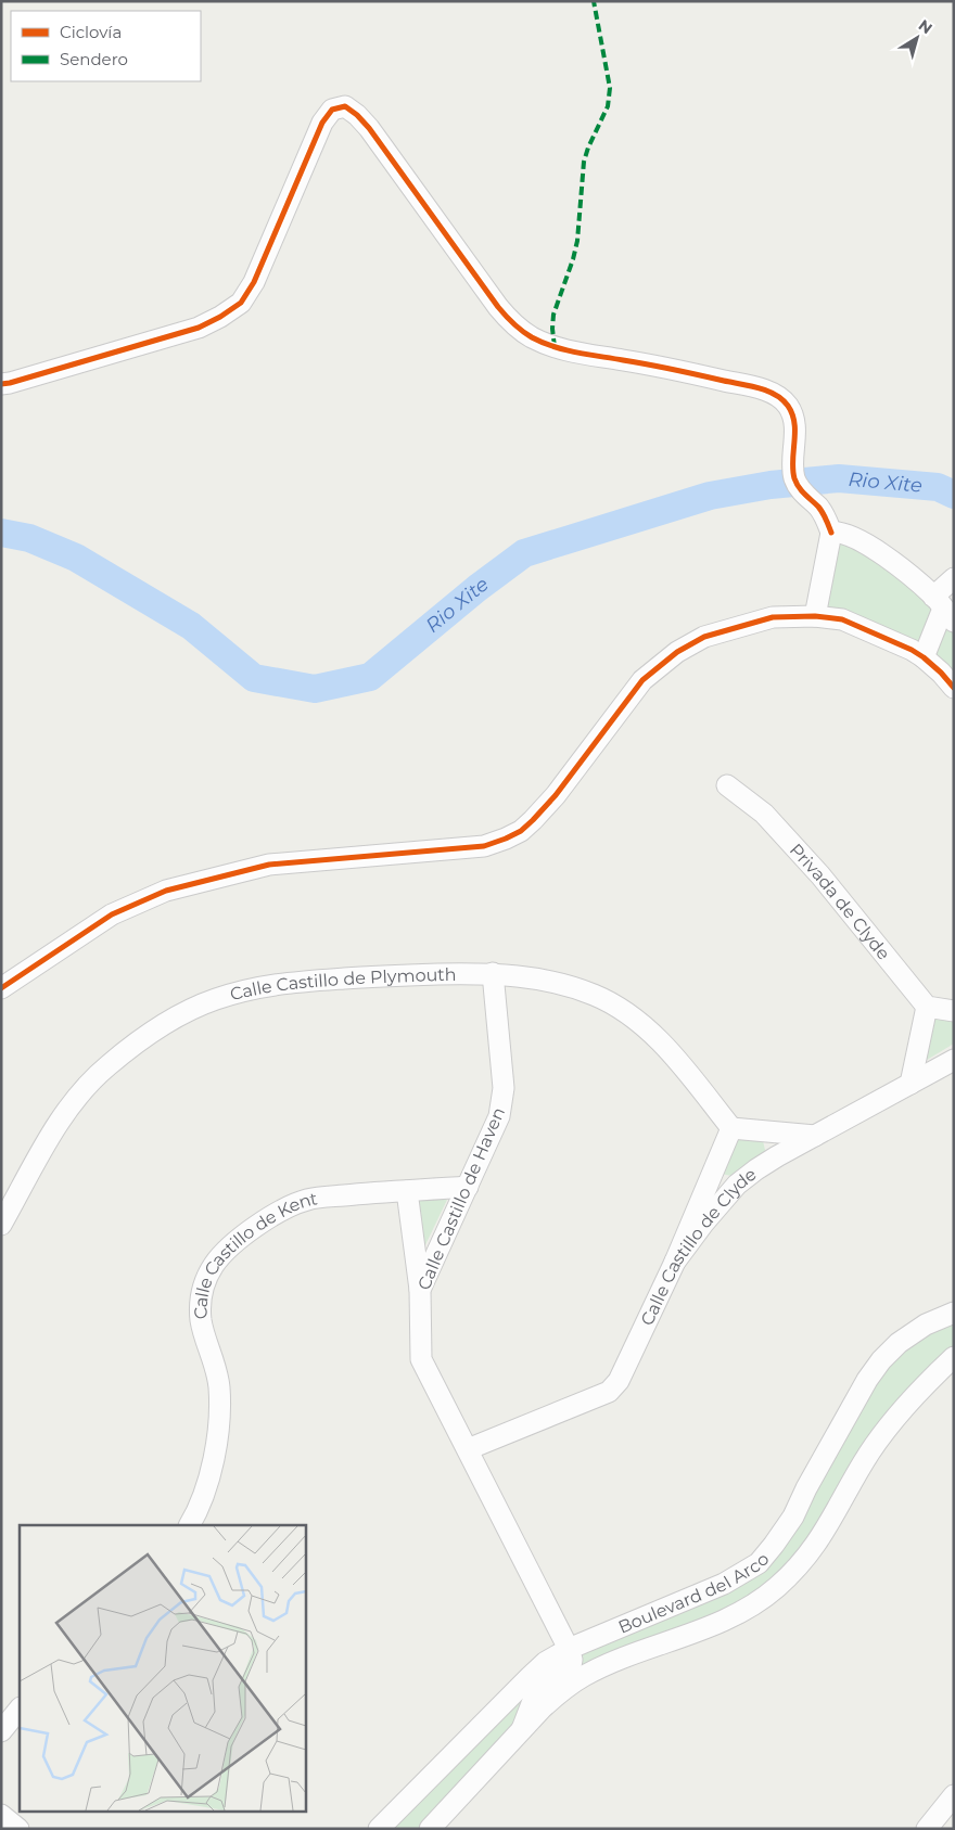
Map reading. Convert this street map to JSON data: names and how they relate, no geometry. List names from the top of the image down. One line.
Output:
{"streets":{"street":["Privada de Clyde","Calle Castillo de Plymouth","Calle Castillo de Haven","Calle Castillo de Clyde","Calle Castillo de Kent","Boulevard del Arco"]},"crossings":[["Calle Castillo de Plymouth","Calle Castillo de Haven"],["Calle Castillo de Haven","Calle Castillo de Clyde"],["Calle Castillo de Haven","Calle Castillo de Kent"],["Calle Castillo de Haven","Boulevard del Arco"]],"water":["Rio Xite"],"legend":["Ciclovía","Sendero"],"north":"top right"}
